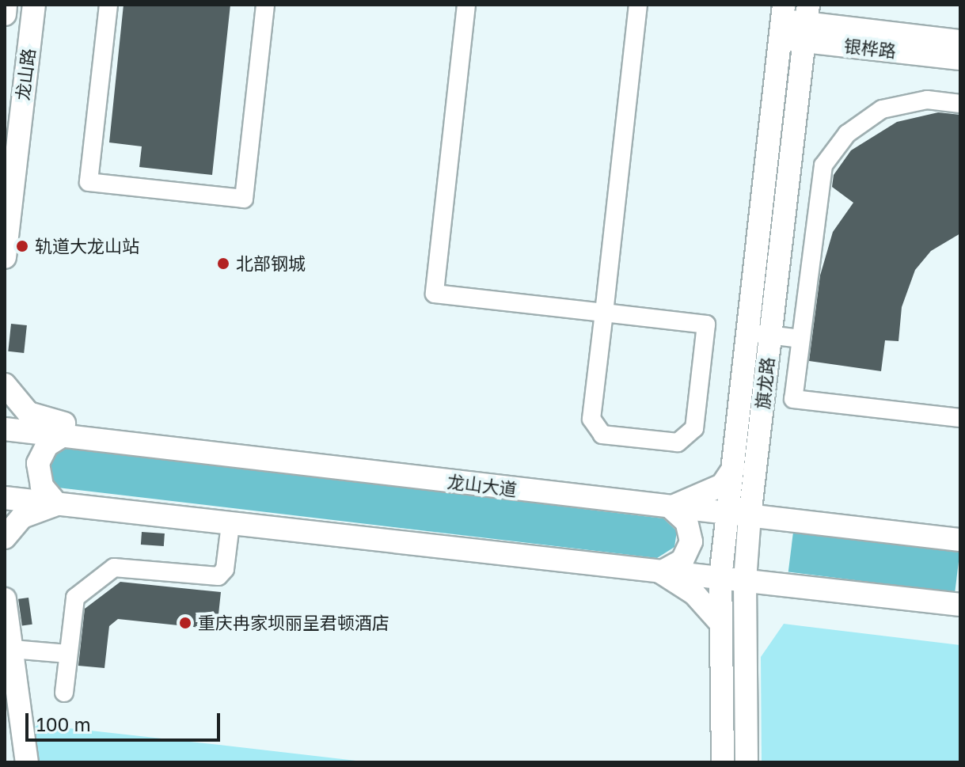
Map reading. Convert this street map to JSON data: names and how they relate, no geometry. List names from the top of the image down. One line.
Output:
{"streets":{"main road":["银桦路","龙山路","旗龙路","龙山大道"]},"crossings":[["银桦路","旗龙路"],["旗龙路","龙山大道"]],"places":["轨道大龙山站","北部钢城","重庆冉家坝丽呈君顿酒店"],"scale_bar":"100 m"}
